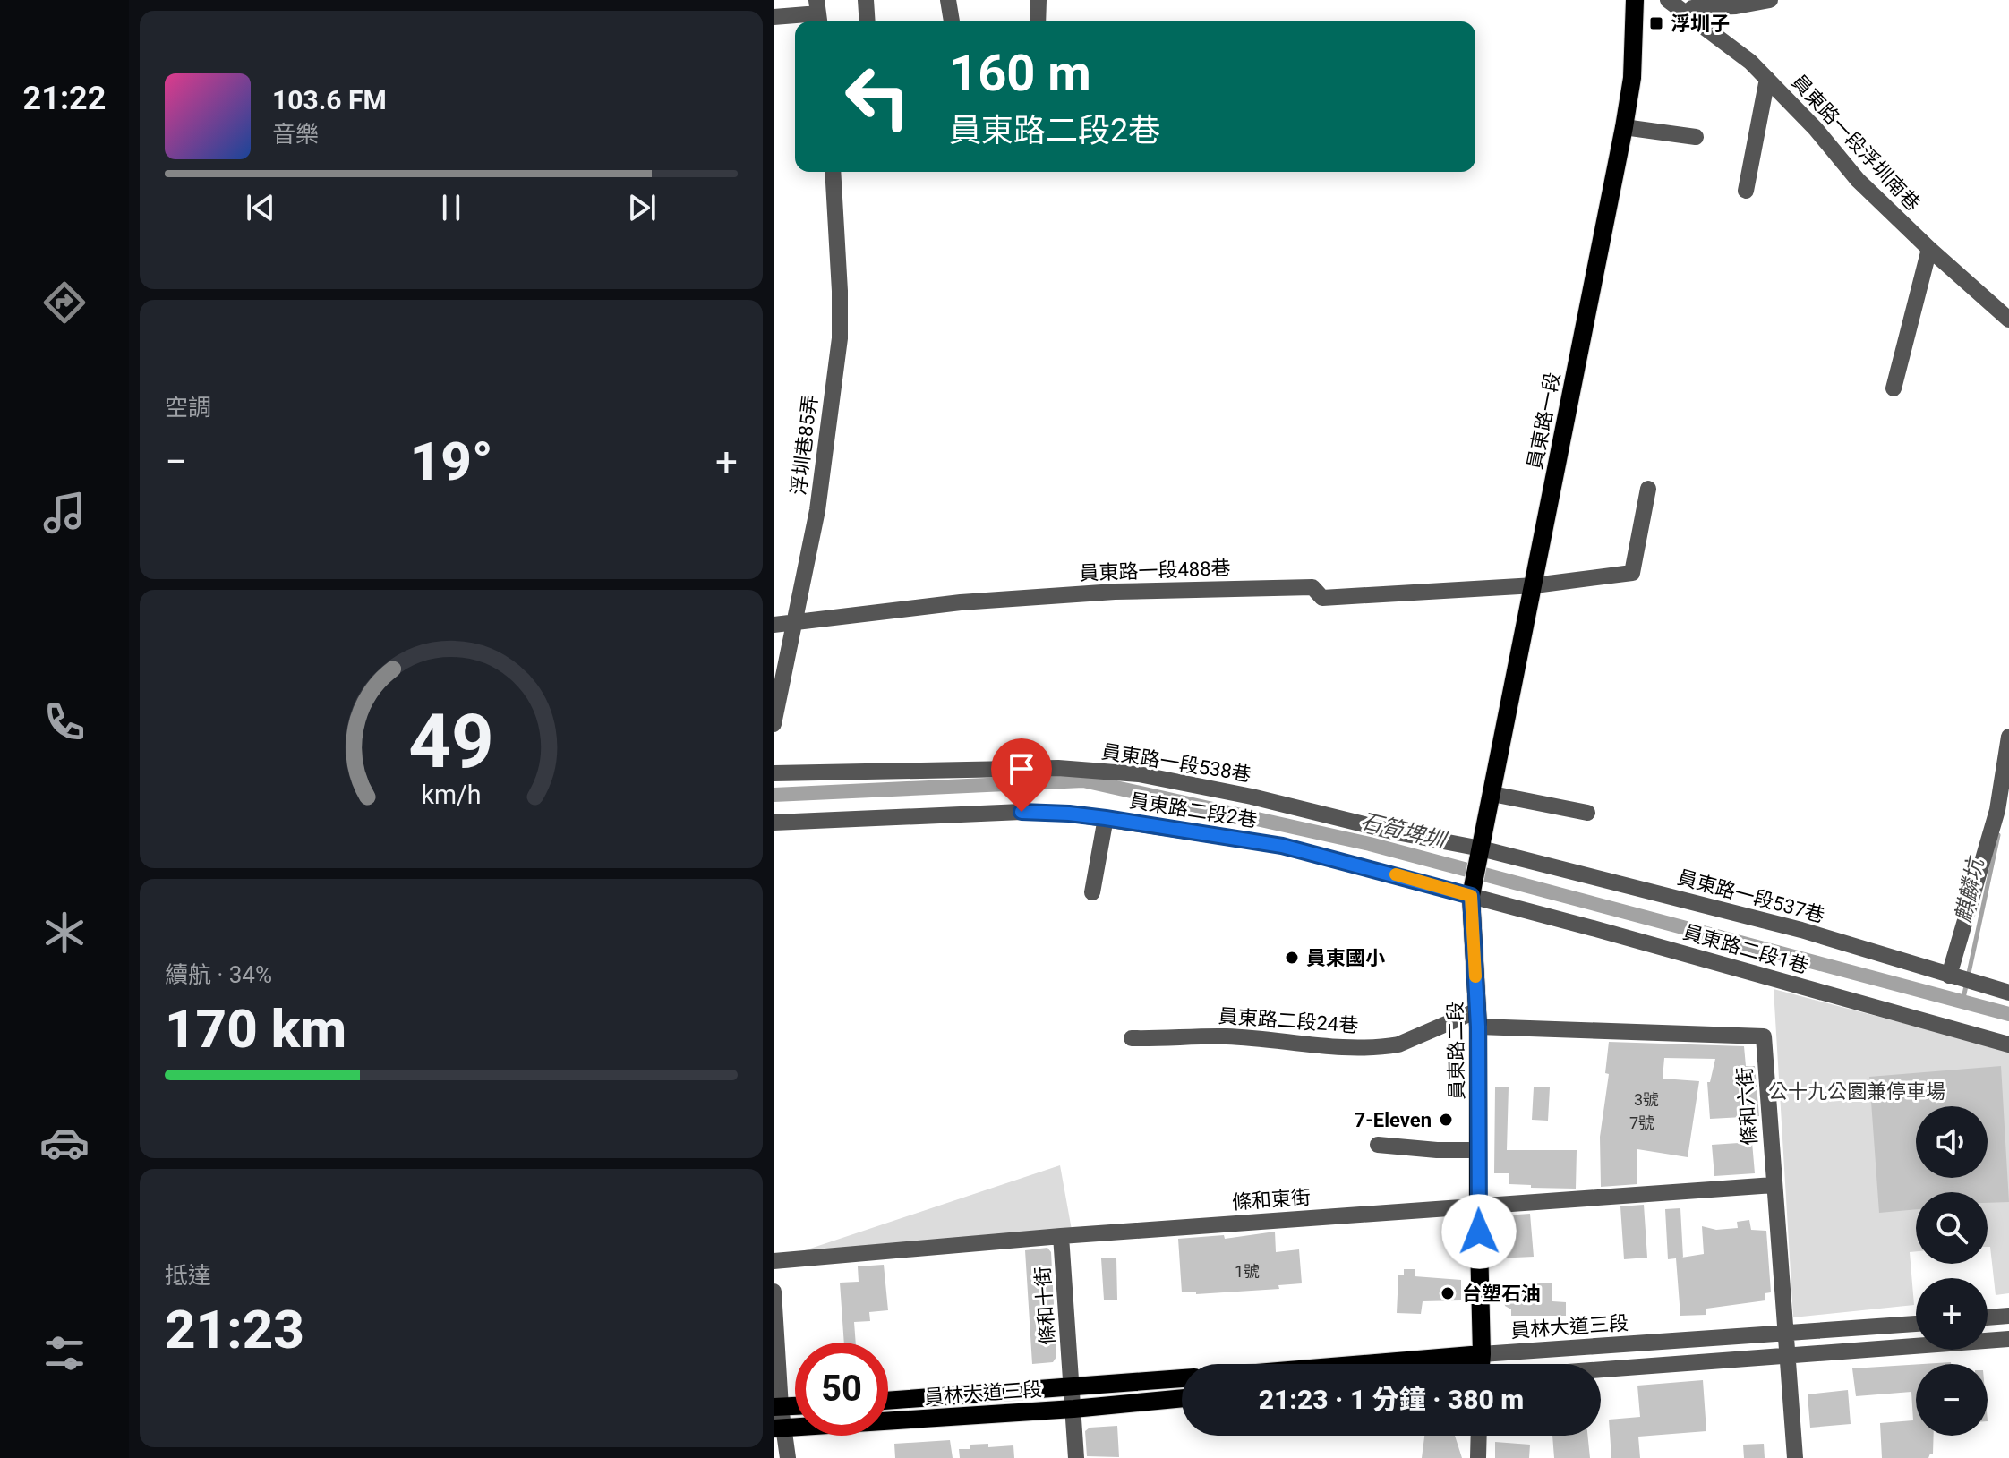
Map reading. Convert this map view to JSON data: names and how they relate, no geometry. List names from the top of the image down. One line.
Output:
{"streets":{"main road":["員東路一段","員東路二段","員林大道三段"],"street":["員東路一段浮圳南巷","浮圳巷85弄","員東路一段488巷","員東路一段538巷","員東路二段2巷","員東路一段537巷","員東路二段1巷","員東路二段24巷","條和六街","條和東街","條和十街"]},"crossings":[["員東路一段","員東路一段488巷"],["員東路一段","員東路一段538巷"],["員東路一段","員東路一段537巷"],["員東路一段","員東路二段"],["浮圳巷85弄","員東路一段488巷"],["員東路一段538巷","員東路一段537巷"],["員東路一段538巷","員東路二段"],["員東路二段2巷","員東路二段1巷"],["員東路二段2巷","員東路二段"],["員東路一段537巷","員東路二段"],["員東路二段1巷","員東路二段"],["員東路二段24巷","員東路二段"],["員東路二段24巷","條和六街"],["員東路二段","條和六街"],["員東路二段","條和東街"],["員東路二段","員林大道三段"],["條和六街","條和東街"],["條和六街","員林大道三段"],["條和東街","條和十街"],["條和十街","員林大道三段"]],"water":["石筍埤圳","麒麟坑"],"parks":["公十九公園兼停車場"],"places":{"transit":["浮圳子"],"other":["員東國小","7-Eleven","台塑石油"]},"house_numbers":["3號","7號","1號"],"page":{"tabs":"21:22","turn":["160 m","員東路二段2巷"],"song":["103.6 FM","音樂"],"tile":["空調",["續航 · 34%","170 km"],["抵達","21:23"]],"heat":["−","19°","+"],"map_buttons":["+","−"],"limit":"50","trip":"21:23 · 1 分鐘 · 380 m","gauge":["49","km/h"]}}
